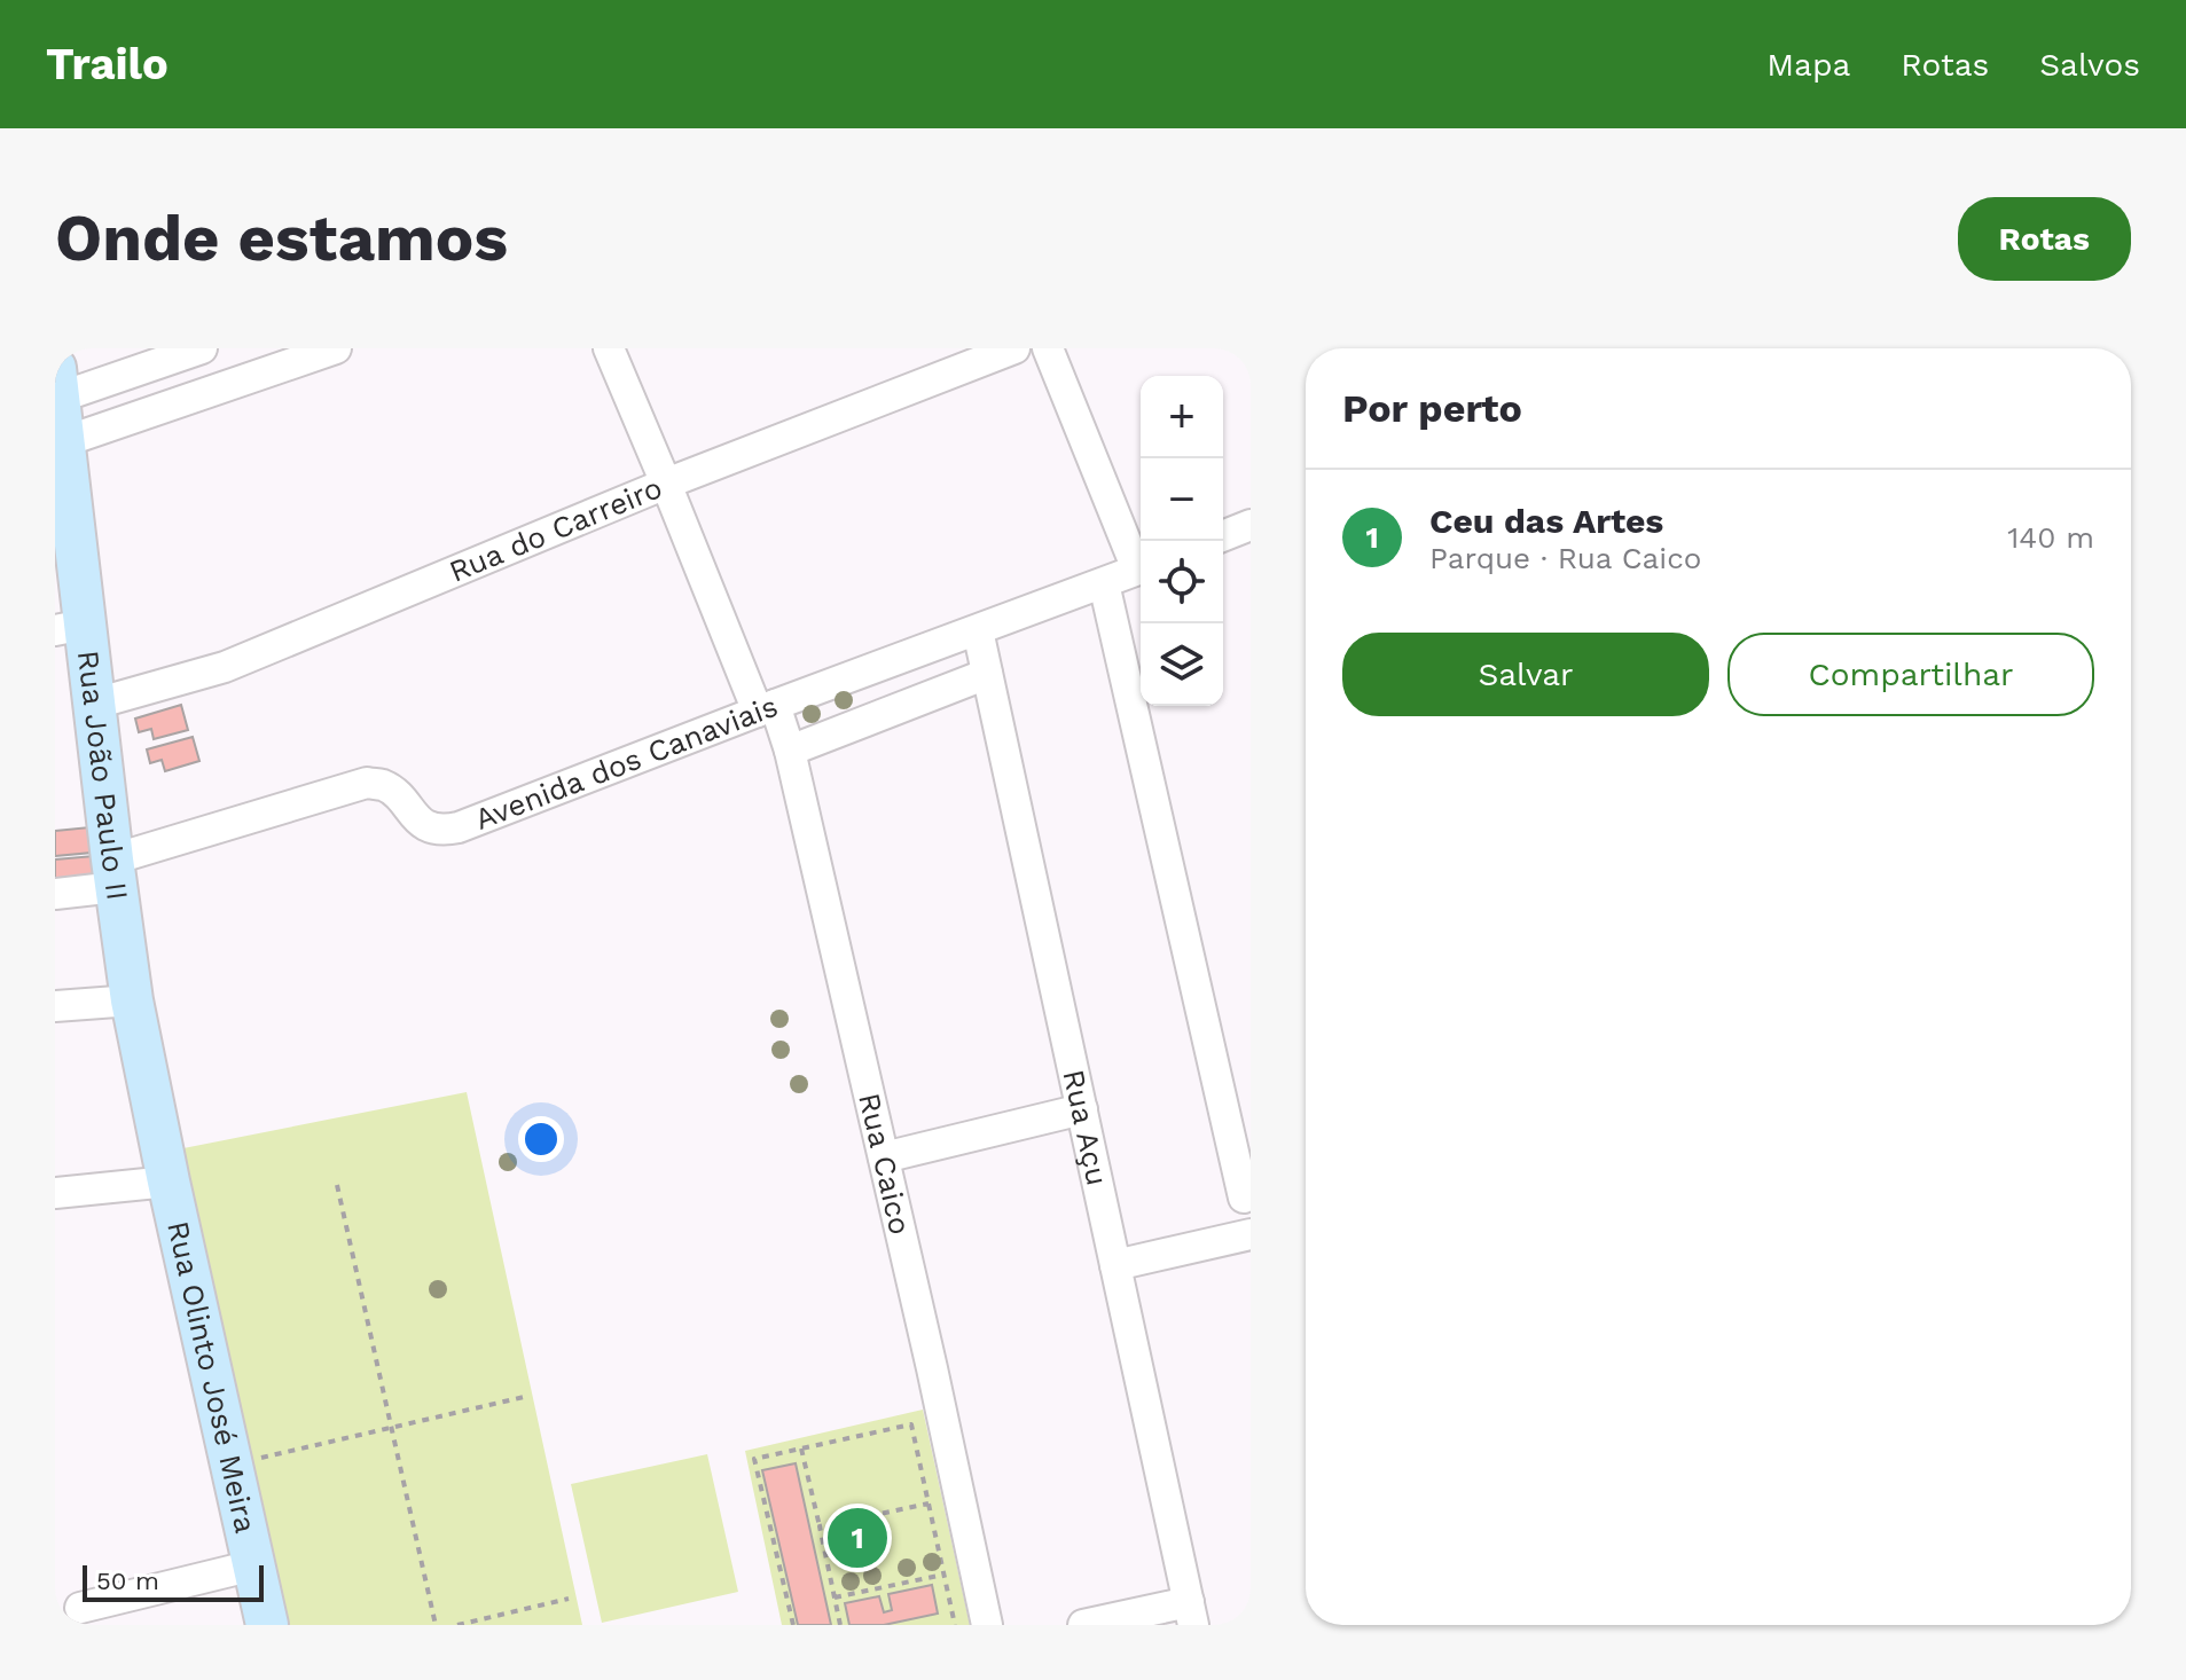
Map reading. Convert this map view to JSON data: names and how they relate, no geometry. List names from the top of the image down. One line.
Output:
{"streets":{"street":["Rua do Carreiro","Avenida dos Canaviais","Rua João Paulo II","Rua Açu","Rua Caico","Rua Olinto José Meira"]},"crossings":[["Rua do Carreiro","Rua João Paulo II"],["Rua do Carreiro","Rua Caico"],["Avenida dos Canaviais","Rua João Paulo II"],["Avenida dos Canaviais","Rua Açu"],["Avenida dos Canaviais","Rua Caico"],["Rua João Paulo II","Rua Olinto José Meira"]],"scale_bar":"50 m","page":{"header":"Trailo","nav":["Mapa","Rotas","Salvos"],"buttons":["Rotas",["Salvar","Compartilhar"]],"title":"Onde estamos","heading":"Por perto","map_buttons":["+","−"],"list":[{"mark":"1","name":"Ceu das Artes","note":"Parque · Rua Caico","value":"140 m"}],"pins":"1","scale":"50 m"}}
